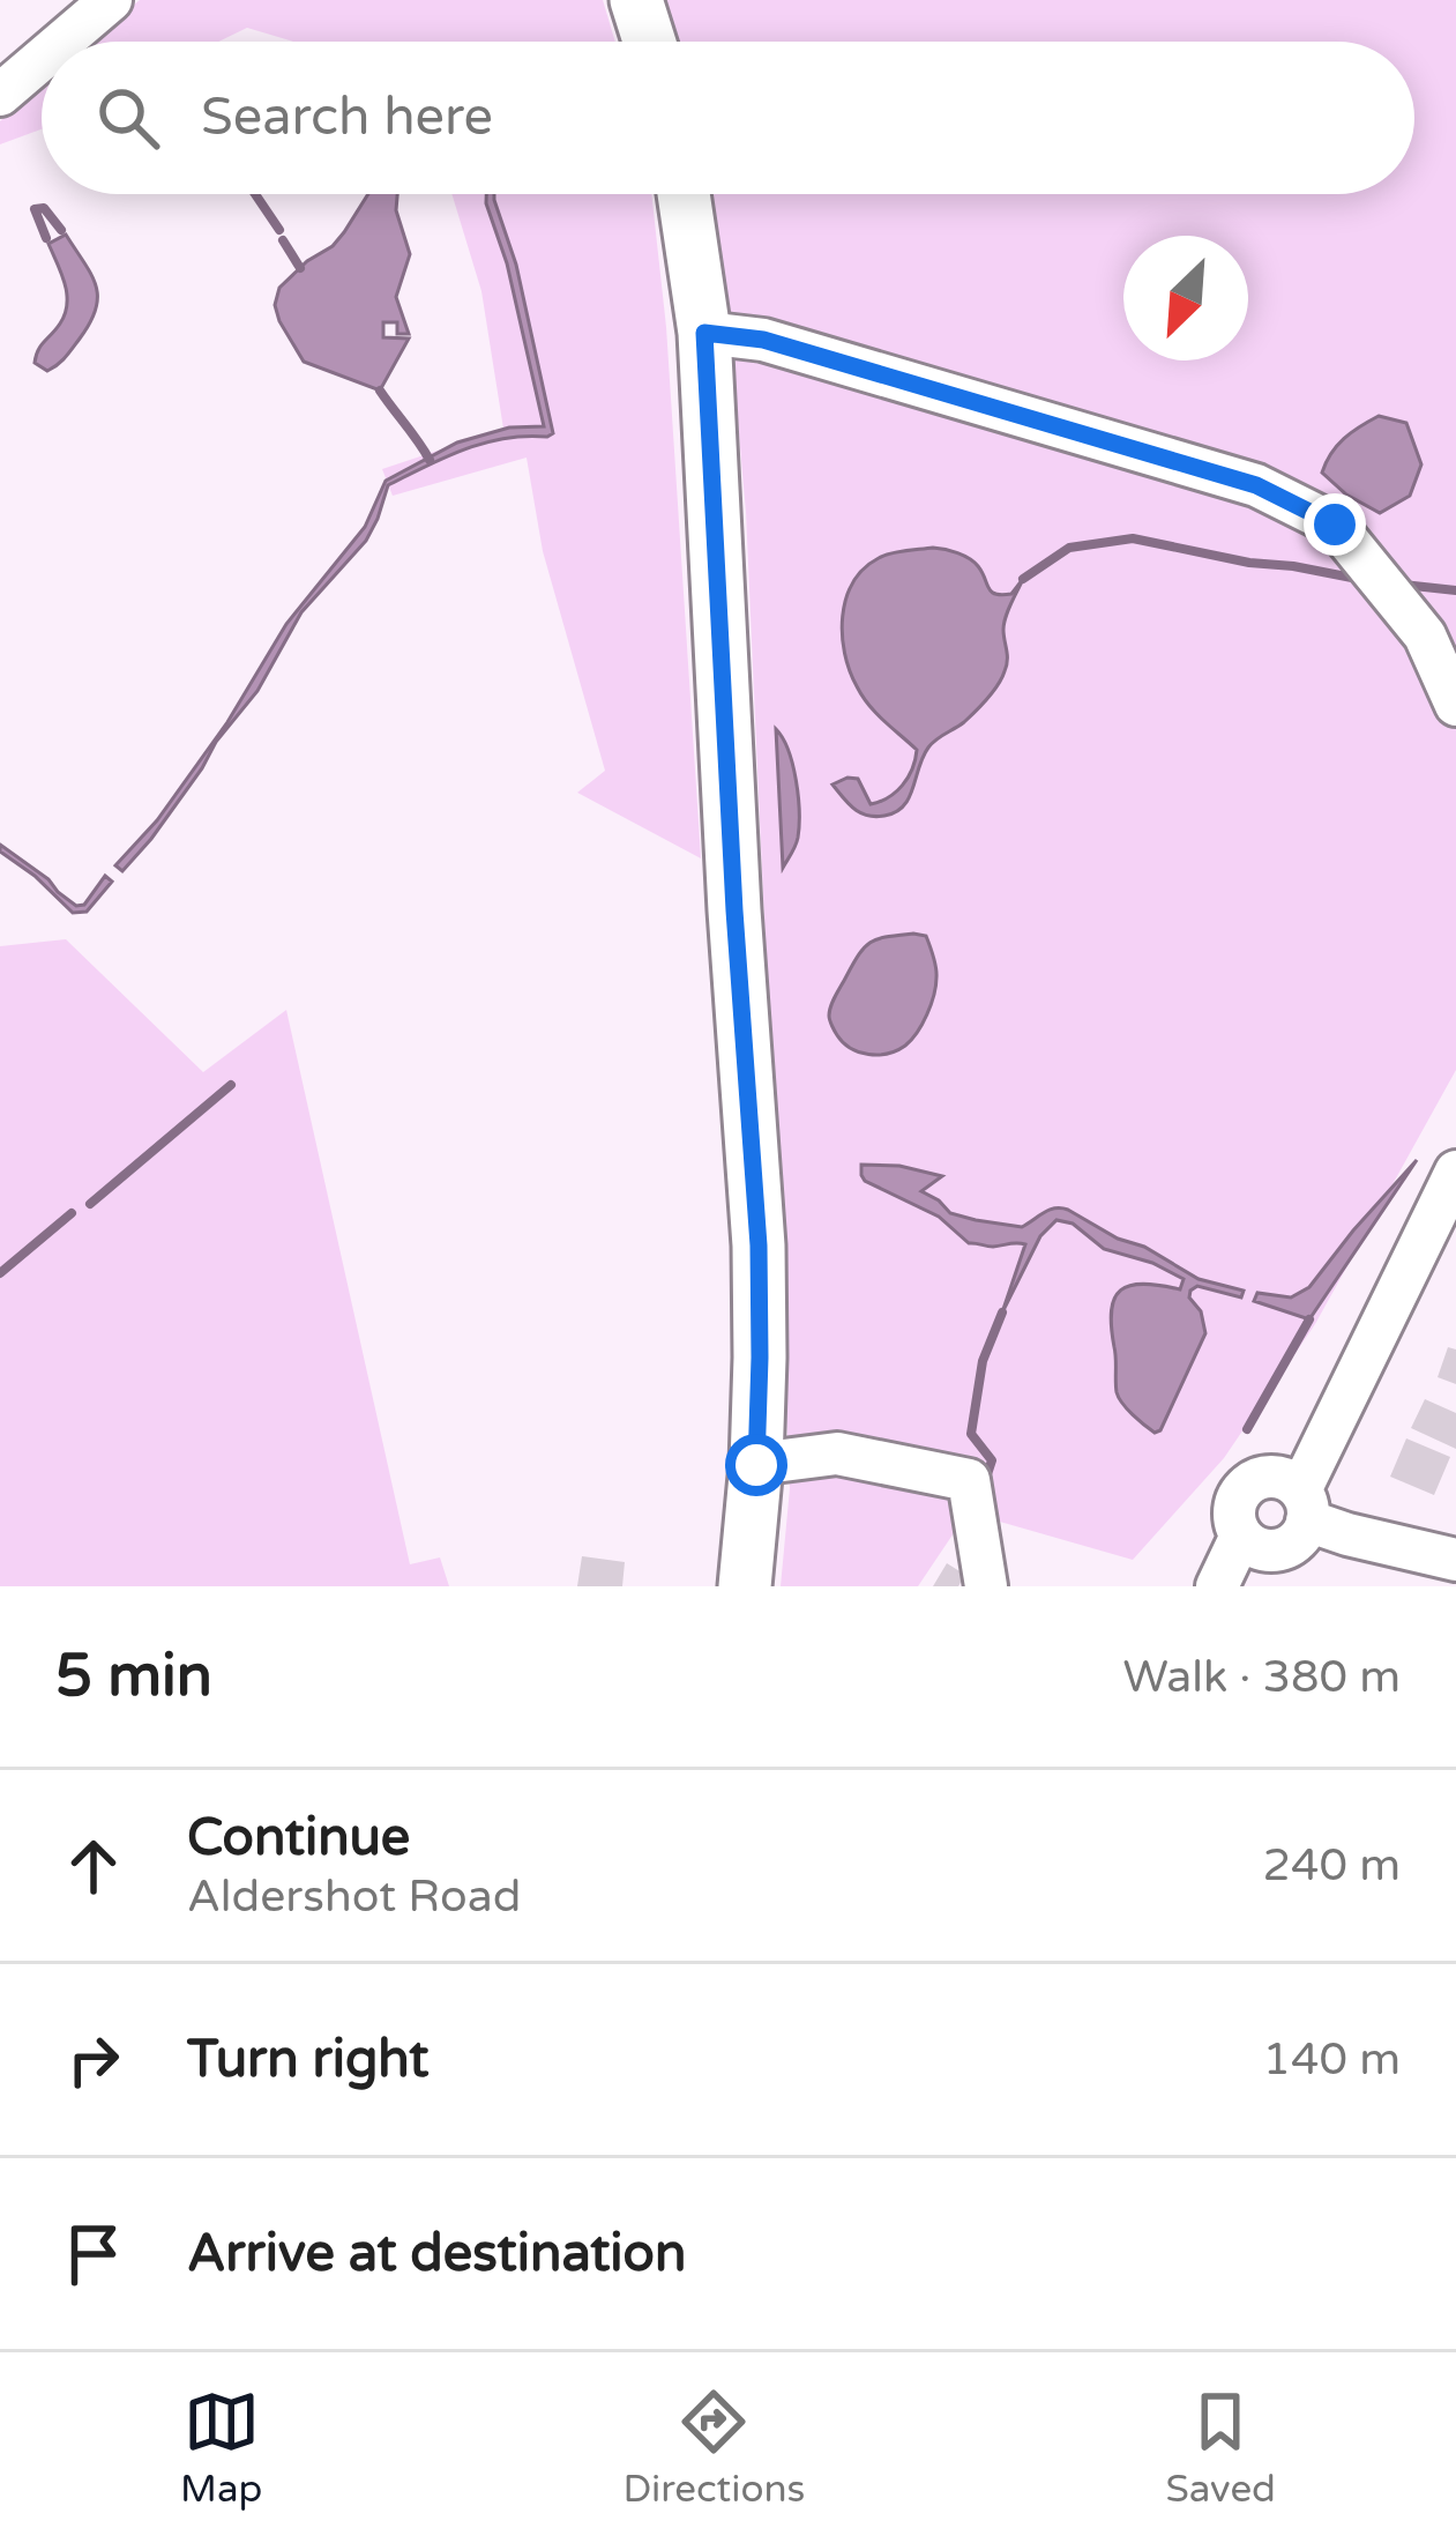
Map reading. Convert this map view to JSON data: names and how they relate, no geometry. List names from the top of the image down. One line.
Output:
{"north":"bottom left","page":{"search":"Search here","heading":["5 min","Walk · 380 m"],"list":[["Continue","Aldershot Road","240 m"],["Turn right","140 m"],"Arrive at destination"],"nav":["Map","Directions","Saved"]}}
